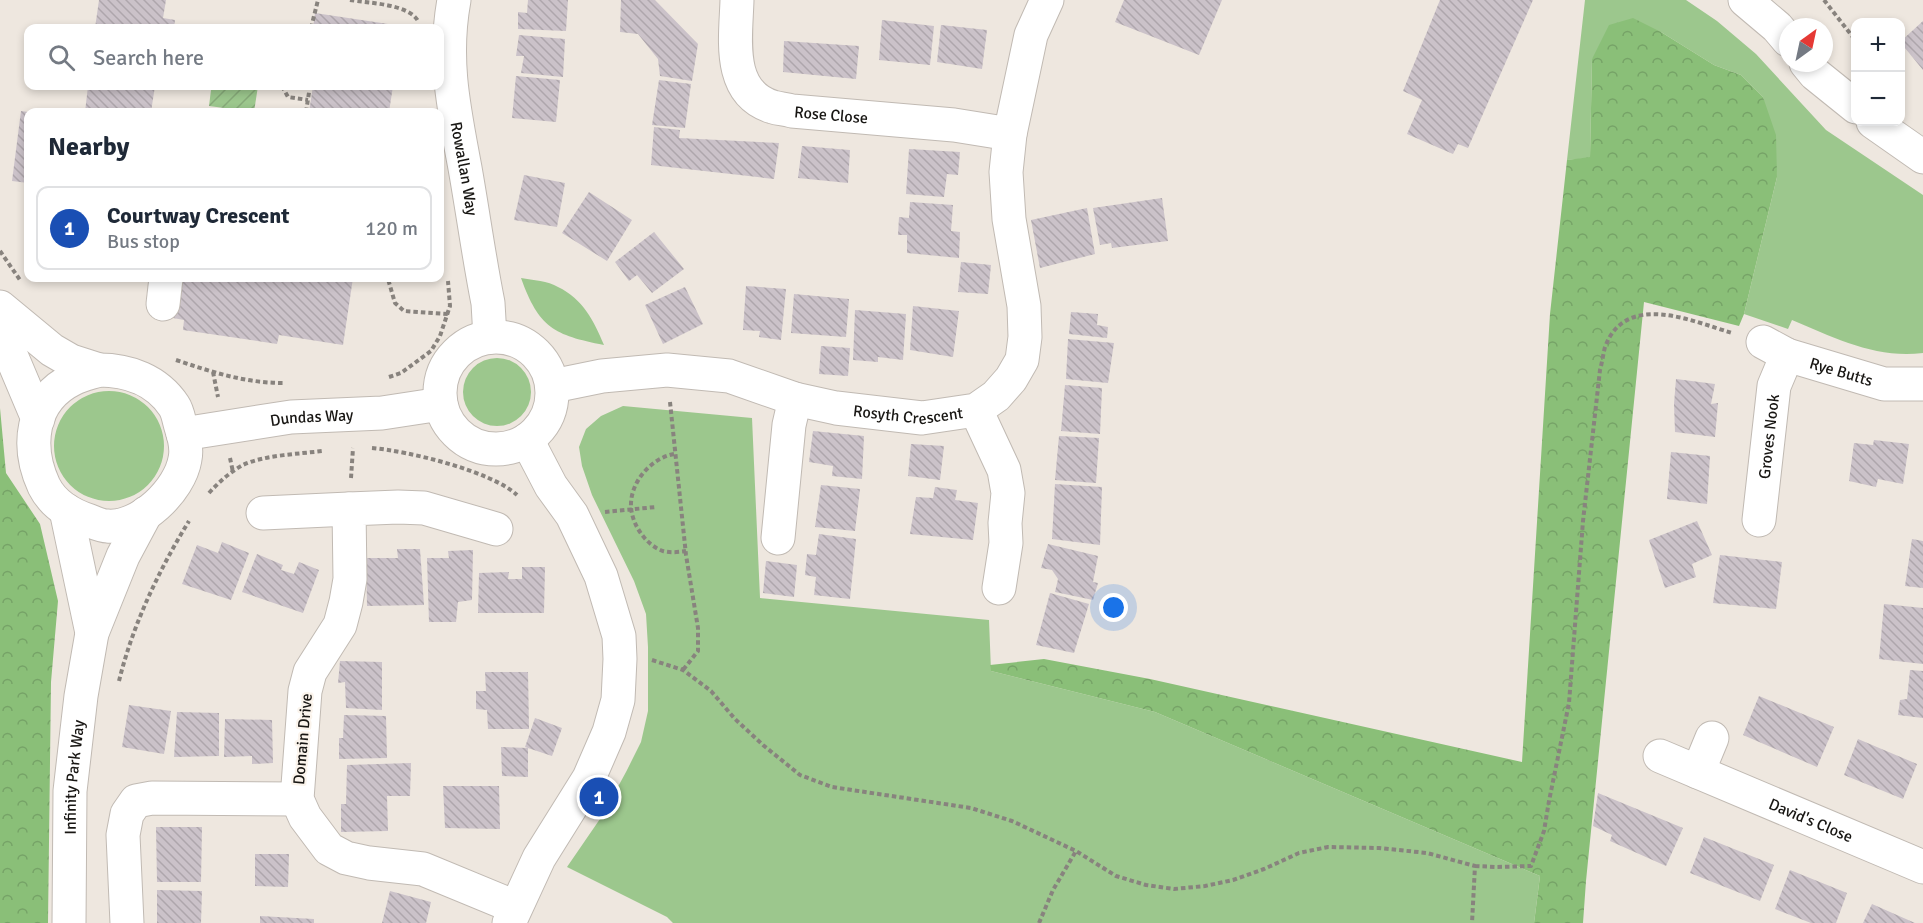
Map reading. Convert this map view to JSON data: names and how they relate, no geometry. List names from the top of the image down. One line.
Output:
{"streets":{"street":["Rose Close","Rowallan Way","Rye Butts","Rosyth Crescent","Dundas Way","Groves Nook","Domain Drive","Infinity Park Way","David's Close"]},"crossings":[["Rose Close","Rosyth Crescent"],["Rowallan Way","Rosyth Crescent"],["Rowallan Way","Dundas Way"],["Rye Butts","Groves Nook"],["Rosyth Crescent","Dundas Way"],["Dundas Way","Infinity Park Way"]],"north":"top right","page":{"map_buttons":["+","−"],"search":"Search here","heading":"Nearby","list":[{"mark":"1","name":"Courtway Crescent","note":"Bus stop","value":"120 m"}],"pins":"1"}}
